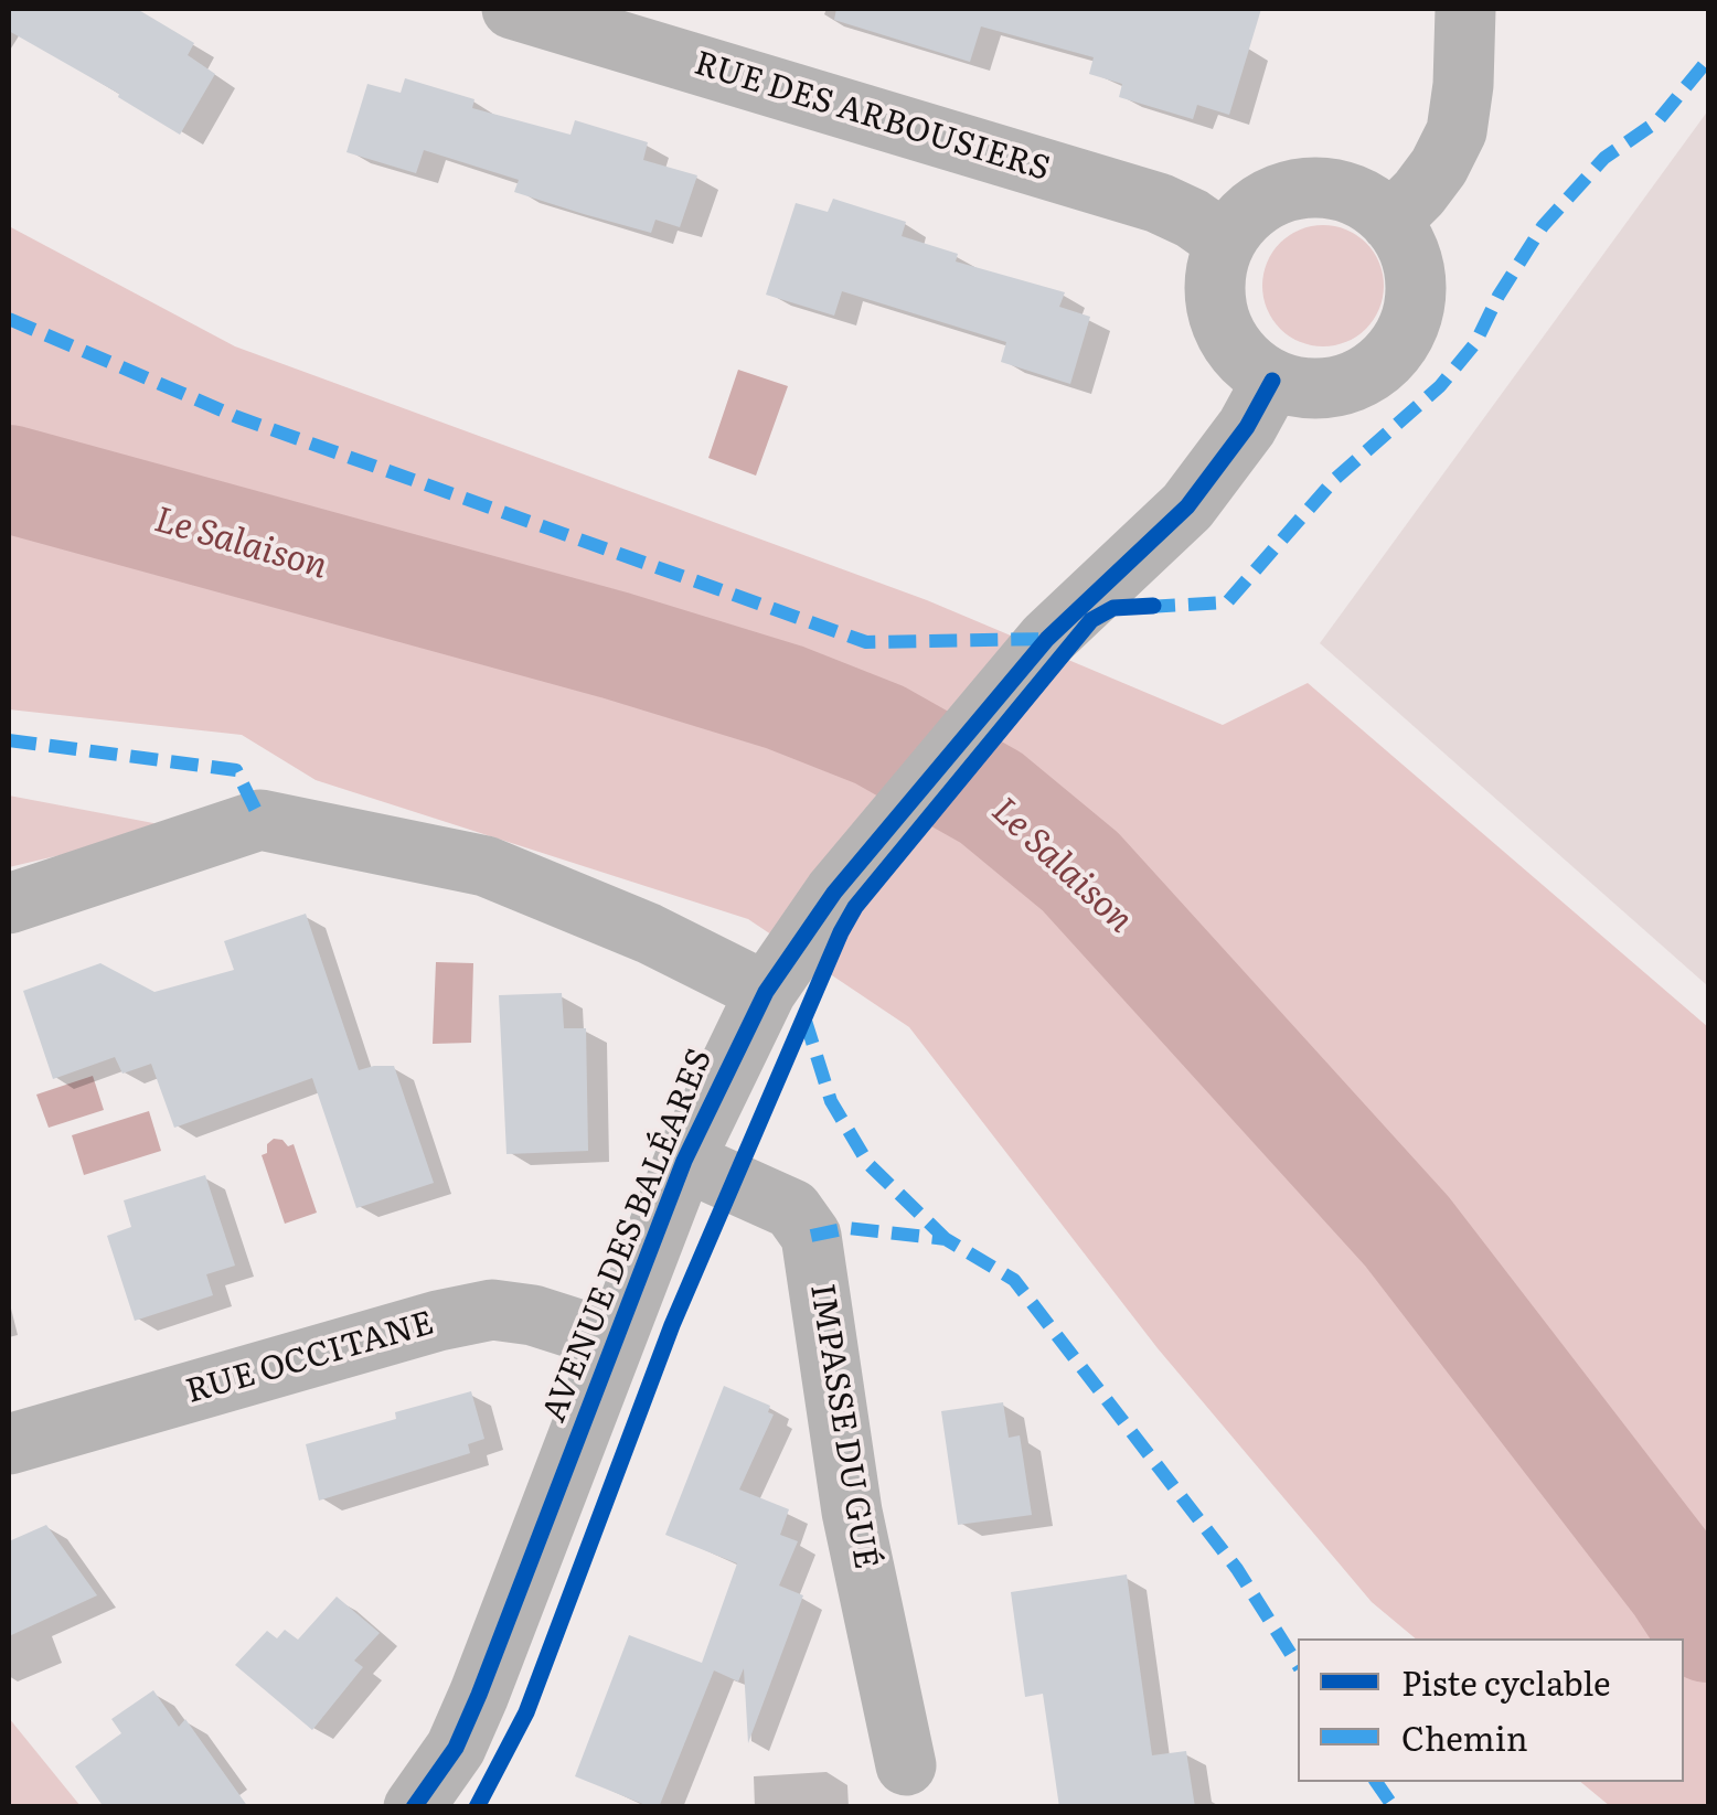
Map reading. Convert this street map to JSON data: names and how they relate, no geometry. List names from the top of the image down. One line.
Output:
{"streets":{"street":["RUE DES ARBOUSIERS","AVENUE DES BALÉARES","RUE OCCITANE","IMPASSE DU GUÉ"]},"crossings":[["RUE DES ARBOUSIERS","AVENUE DES BALÉARES"],["AVENUE DES BALÉARES","RUE OCCITANE"],["AVENUE DES BALÉARES","IMPASSE DU GUÉ"]],"water":["Le Salaison"],"legend":["Piste cyclable","Chemin"]}
